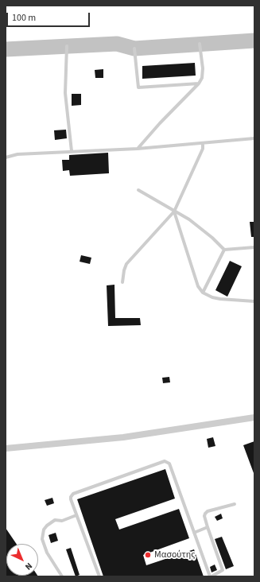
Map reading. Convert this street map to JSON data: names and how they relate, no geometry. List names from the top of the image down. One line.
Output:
{"places":["Μασούτης"],"scale_bar":"100 m","north":"bottom right"}
